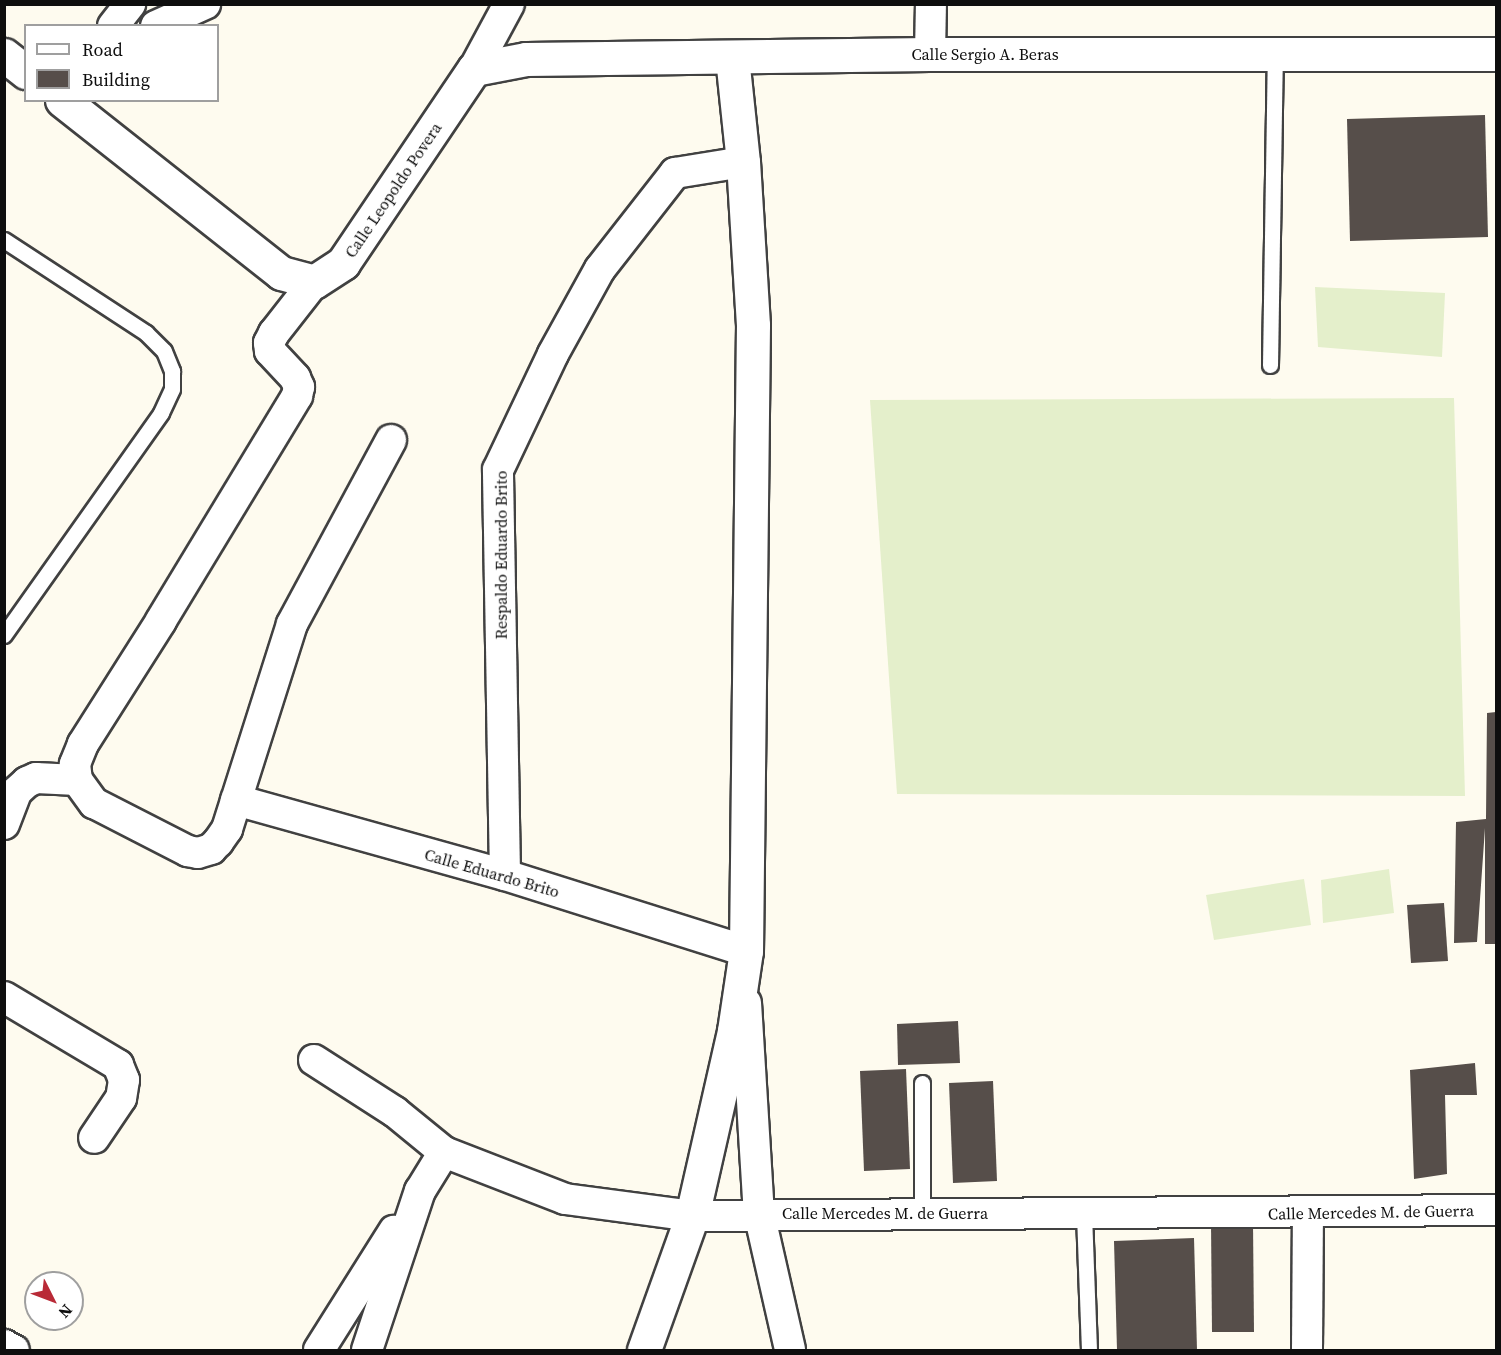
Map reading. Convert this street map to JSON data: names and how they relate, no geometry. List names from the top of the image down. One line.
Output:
{"streets":{"street":["Calle Sergio A. Beras","Calle Leopoldo Povera","Respaldo Eduardo Brito","Calle Eduardo Brito","Calle Mercedes M. de Guerra"]},"crossings":[["Calle Sergio A. Beras","Calle Leopoldo Povera"],["Respaldo Eduardo Brito","Calle Eduardo Brito"]],"legend":["Road","Building"],"north":"bottom right"}
